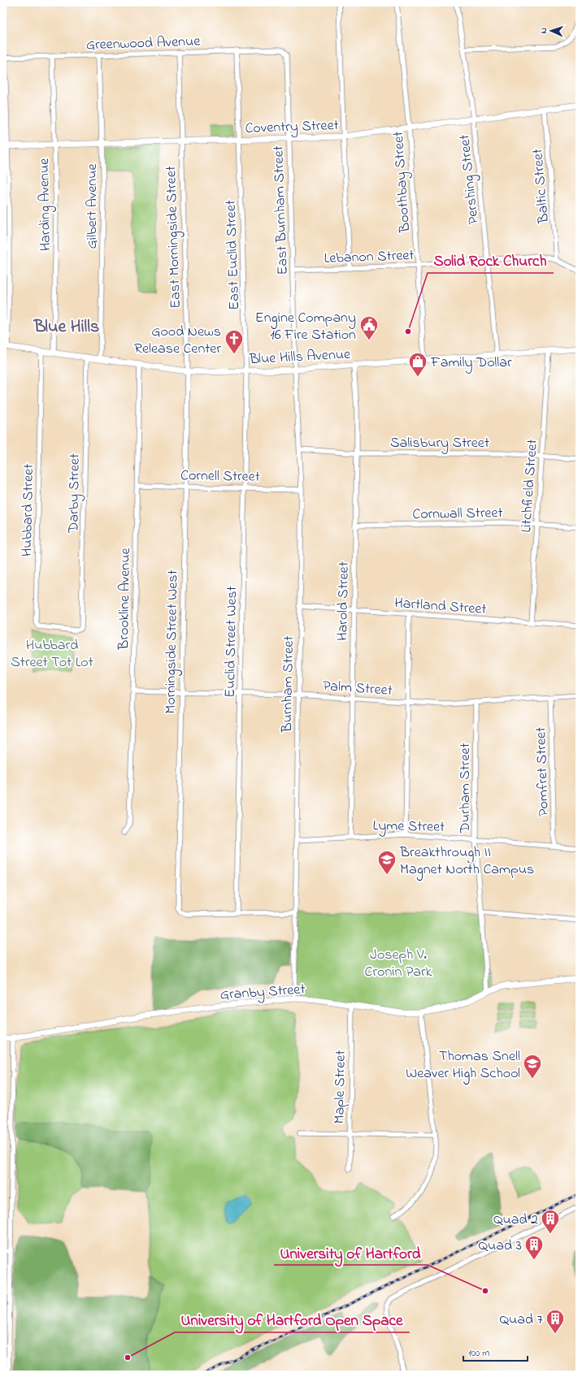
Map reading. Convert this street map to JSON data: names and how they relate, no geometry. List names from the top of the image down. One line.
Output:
{"streets":{"main road":["Coventry Street","Blue Hills Avenue","Granby Street"],"street":["Greenwood Avenue","Pershing Street","Boothbay Street","Baltic Street","Harding Avenue","Gilbert Avenue","East Burnham Street","East Morningside Street","East Euclid Street","Lebanon Street","Salisbury Street","Cornell Street","Litchfield Street","Darby Street","Hubbard Street","Cornwall Street","Brookline Avenue","Harold Street","Hartland Street","Morningside Street West","Euclid Street West","Burnham Street","Palm Street","Pomfret Street","Durham Street","Lyme Street","Maple Street"]},"crossings":[["Greenwood Avenue","Harding Avenue"],["Greenwood Avenue","Gilbert Avenue"],["Greenwood Avenue","East Burnham Street"],["Greenwood Avenue","East Morningside Street"],["Greenwood Avenue","East Euclid Street"],["Coventry Street","Pershing Street"],["Coventry Street","Boothbay Street"],["Coventry Street","Baltic Street"],["Coventry Street","Harding Avenue"],["Coventry Street","Gilbert Avenue"],["Coventry Street","East Burnham Street"],["Coventry Street","East Morningside Street"],["Coventry Street","East Euclid Street"],["Pershing Street","Lebanon Street"],["Pershing Street","Blue Hills Avenue"],["Boothbay Street","Lebanon Street"],["Boothbay Street","Blue Hills Avenue"],["Baltic Street","Lebanon Street"],["Harding Avenue","Blue Hills Avenue"],["Gilbert Avenue","Blue Hills Avenue"],["East Burnham Street","Lebanon Street"],["East Burnham Street","Blue Hills Avenue"],["East Burnham Street","Burnham Street"],["East Morningside Street","Blue Hills Avenue"],["East Morningside Street","Morningside Street West"],["East Euclid Street","Blue Hills Avenue"],["East Euclid Street","Euclid Street West"],["Blue Hills Avenue","Litchfield Street"],["Blue Hills Avenue","Darby Street"],["Blue Hills Avenue","Hubbard Street"],["Blue Hills Avenue","Brookline Avenue"],["Blue Hills Avenue","Harold Street"],["Blue Hills Avenue","Morningside Street West"],["Blue Hills Avenue","Euclid Street West"],["Blue Hills Avenue","Burnham Street"],["Salisbury Street","Litchfield Street"],["Salisbury Street","Harold Street"],["Salisbury Street","Burnham Street"],["Cornell Street","Brookline Avenue"],["Cornell Street","Morningside Street West"],["Cornell Street","Euclid Street West"],["Cornell Street","Burnham Street"],["Litchfield Street","Cornwall Street"],["Litchfield Street","Hartland Street"],["Darby Street","Hubbard Street"],["Cornwall Street","Harold Street"],["Brookline Avenue","Palm Street"],["Harold Street","Hartland Street"],["Harold Street","Palm Street"],["Harold Street","Lyme Street"],["Hartland Street","Burnham Street"],["Morningside Street West","Euclid Street West"],["Morningside Street West","Palm Street"],["Euclid Street West","Palm Street"],["Burnham Street","Palm Street"],["Burnham Street","Lyme Street"],["Burnham Street","Granby Street"],["Palm Street","Pomfret Street"],["Palm Street","Durham Street"],["Pomfret Street","Lyme Street"],["Durham Street","Lyme Street"],["Durham Street","Granby Street"],["Granby Street","Maple Street"]],"districts":["Blue Hills"],"parks":["Hubbard Street Tot Lot","Joseph V. Cronin Park"],"places":{"other":["Solid Rock Church","University of Hartford","University of Hartford Open Space"],"public building":["Engine Company 16 Fire Station"],"church":["Good News Release Center"],"shop":["Family Dollar"],"school or university":["Breakthrough II Magnet North Campus","Thomas Snell Weaver High School"],"building":["Quad 2","Quad 3","Quad 7"]},"scale_bar":"100 m","north":"left"}
